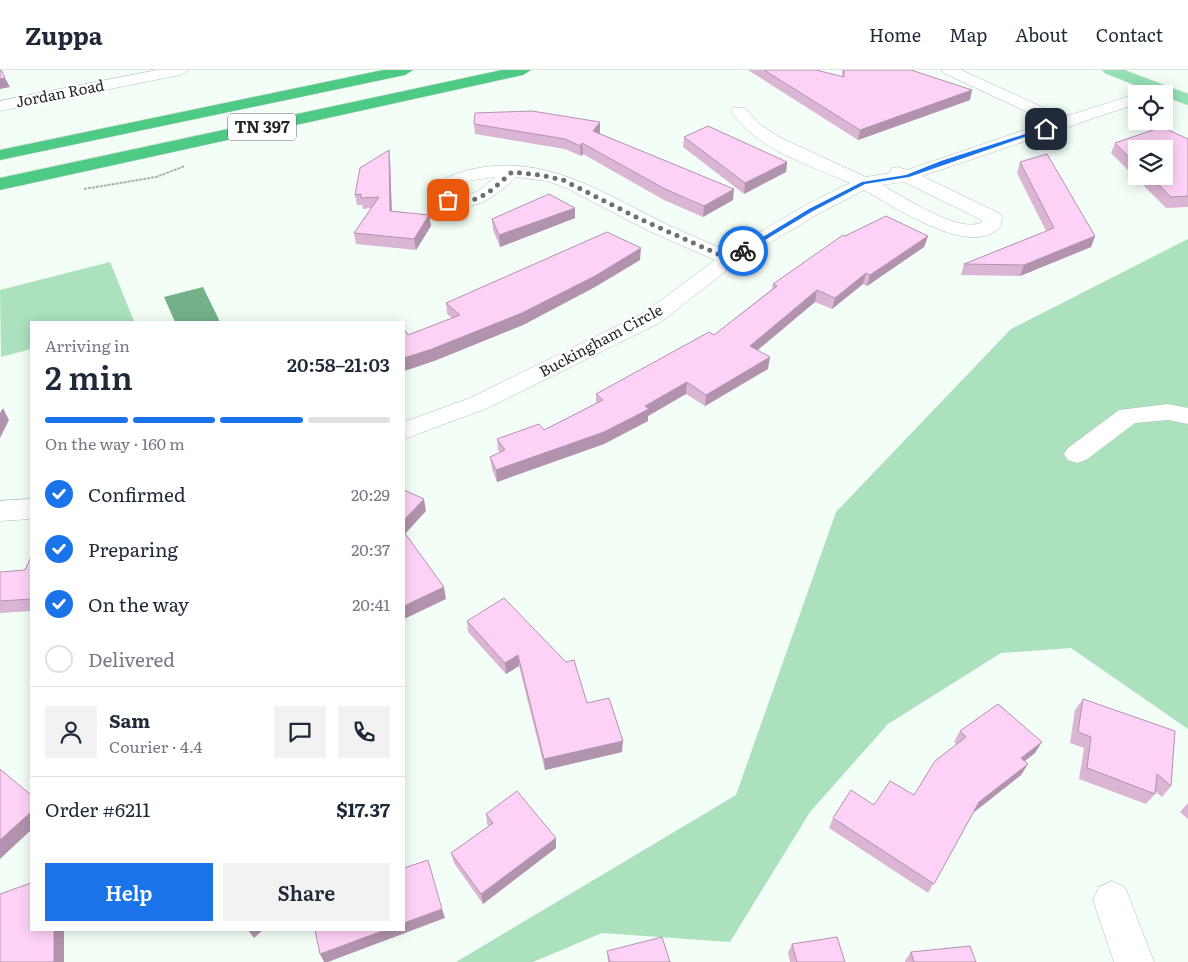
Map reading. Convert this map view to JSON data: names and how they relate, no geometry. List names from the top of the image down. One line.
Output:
{"streets":{"highway":["TN 397"],"street":["Jordan Road","Buckingham Circle"]},"page":{"header":"Zuppa","nav":["Home","Map","About","Contact"],"heading":["2 min","Arriving in","20:58–21:03"],"panel":["Sam","Courier · 4.4","Order #6211","$17.37"],"bar":"On the way · 160 m","list":[["Confirmed","20:29"],["Preparing","20:37"],["On the way","20:41"],"Delivered"],"buttons":["Help","Share"]}}
